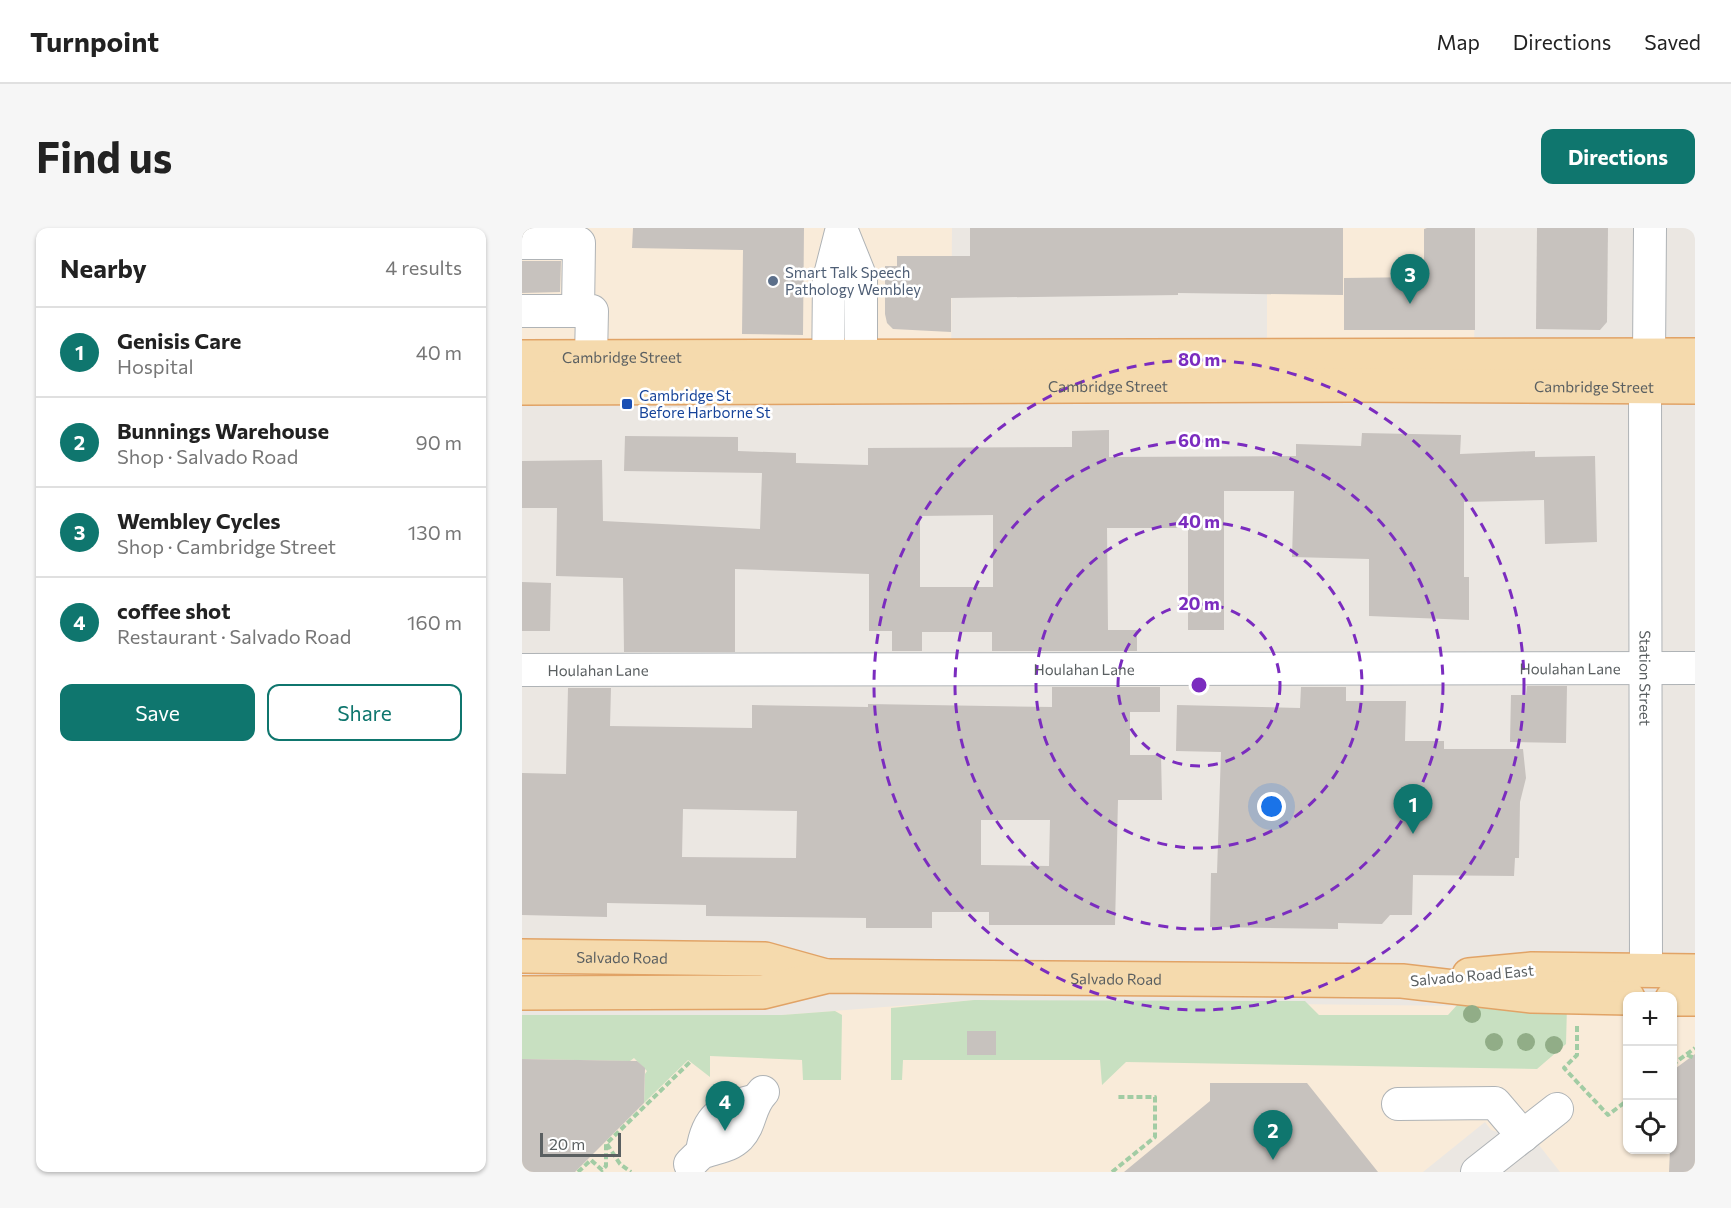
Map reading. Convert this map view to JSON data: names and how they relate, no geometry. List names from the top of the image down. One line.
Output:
{"streets":{"main road":["Cambridge Street","Salvado Road","Salvado Road East"],"street":["Houlahan Lane","Station Street"]},"crossings":[["Cambridge Street","Station Street"],["Houlahan Lane","Station Street"],["Station Street","Salvado Road East"],["Salvado Road","Salvado Road East"]],"places":{"other":["Smart Talk Speech Pathology Wembley"],"transit":["Cambridge St Before Harborne St"]},"scale_bar":"20 m","page":{"header":"Turnpoint","nav":["Map","Directions","Saved"],"buttons":["Directions",["Save","Share"]],"title":"Find us","heading":["Nearby","4 results"],"pins":["3","1","4","2"],"list":[{"mark":"1","name":"Genisis Care","note":"Hospital","value":"40 m"},{"mark":"2","name":"Bunnings Warehouse","note":"Shop · Salvado Road","value":"90 m"},{"mark":"3","name":"Wembley Cycles","note":"Shop · Cambridge Street","value":"130 m"},{"mark":"4","name":"coffee shot","note":"Restaurant · Salvado Road","value":"160 m"}],"map_buttons":["+","−"],"scale":"20 m"},"rings":["80 m","60 m","40 m","20 m"]}
